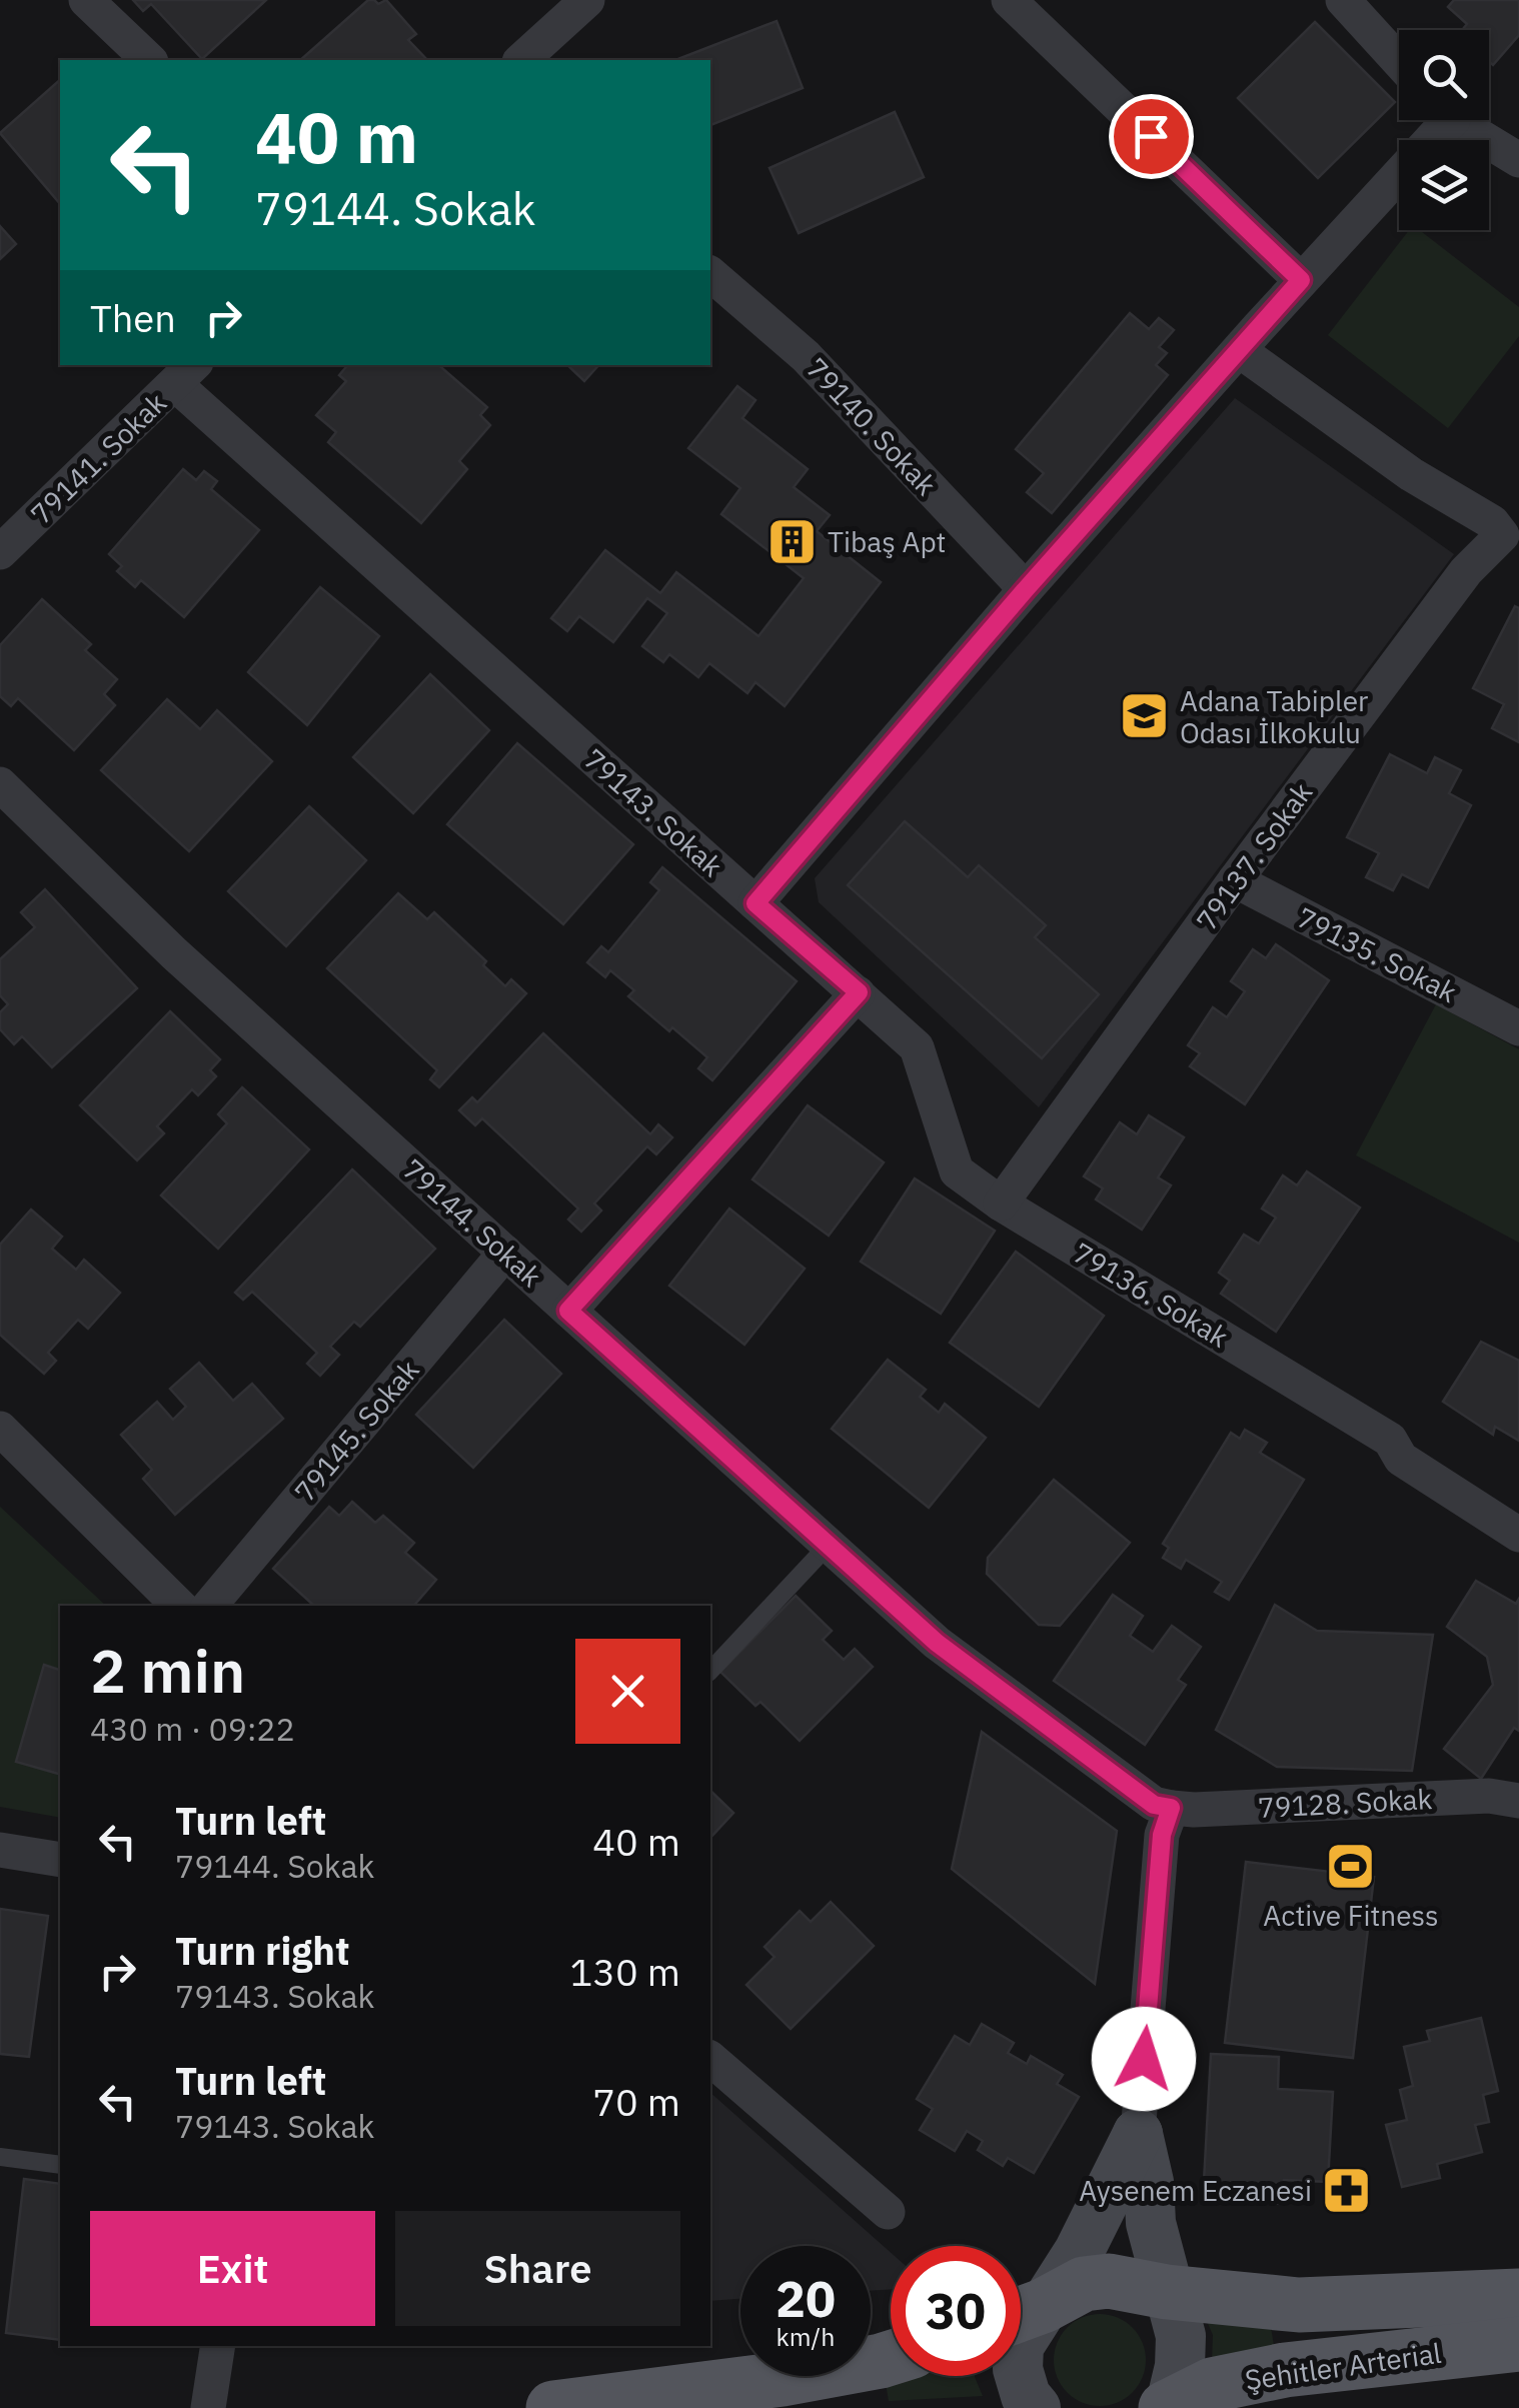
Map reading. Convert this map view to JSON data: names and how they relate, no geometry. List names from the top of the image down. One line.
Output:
{"streets":{"main road":["Şehitler Arterial"],"street":["79140. Sokak","79141. Sokak","79143. Sokak","79137. Sokak","79135. Sokak","79144. Sokak","79136. Sokak","79145. Sokak","79128. Sokak"]},"crossings":[["79141. Sokak","79143. Sokak"],["79143. Sokak","79136. Sokak"],["79137. Sokak","79135. Sokak"],["79137. Sokak","79136. Sokak"],["79144. Sokak","79145. Sokak"],["79144. Sokak","79128. Sokak"]],"places":{"building":["Tibaş Apt"],"school or university":["Adana Tabipler Odası İlkokulu"],"sports":["Active Fitness"],"pharmacy":["Aysenem Eczanesi"]},"page":{"turn":["40 m","79144. Sokak"],"then":"Then","heading":["2 min","430 m · 09:22"],"list":[{"name":"Turn left","note":"79144. Sokak","value":"40 m"},{"name":"Turn right","note":"79143. Sokak","value":"130 m"},{"name":"Turn left","note":"79143. Sokak","value":"70 m"}],"buttons":["Exit","Share"],"speed":"20 km/h","limit":"30"}}
